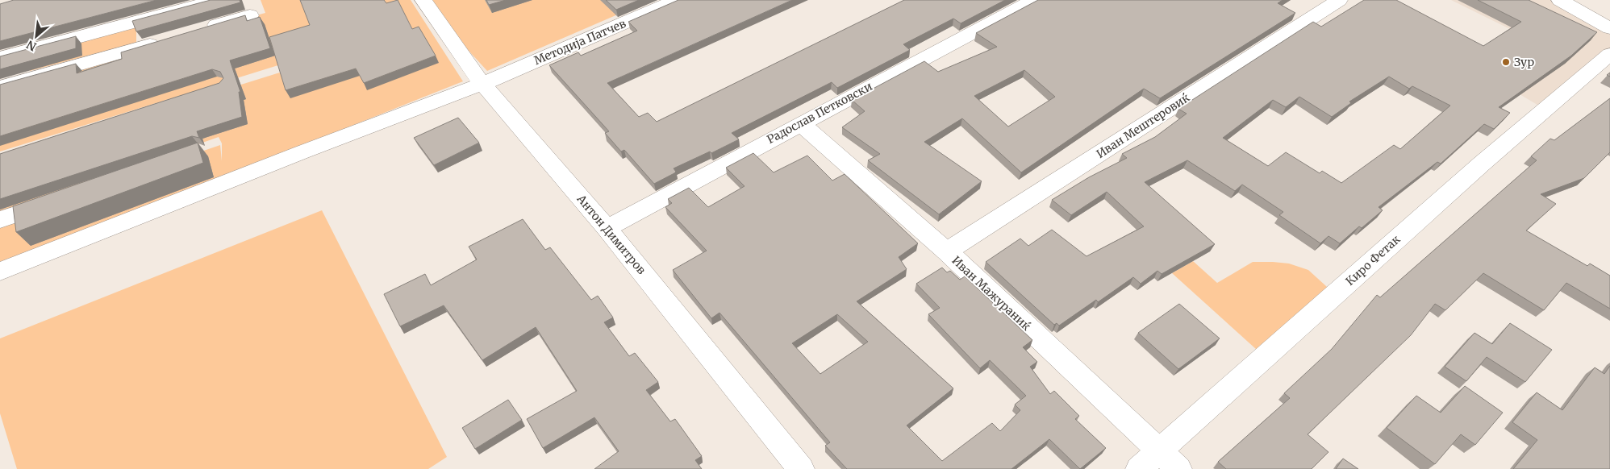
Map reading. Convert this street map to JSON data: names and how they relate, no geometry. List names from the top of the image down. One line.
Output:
{"streets":{"street":["Методија Патчев","Радослав Петковски","Иван Мештеровиќ","Антон Димитров","Киро Фетак","Иван Мажураниќ"]},"crossings":[["Методија Патчев","Антон Димитров"],["Радослав Петковски","Антон Димитров"],["Радослав Петковски","Иван Мажураниќ"],["Иван Мештеровиќ","Иван Мажураниќ"],["Киро Фетак","Иван Мажураниќ"]],"places":["Зур"],"north":"bottom left"}
